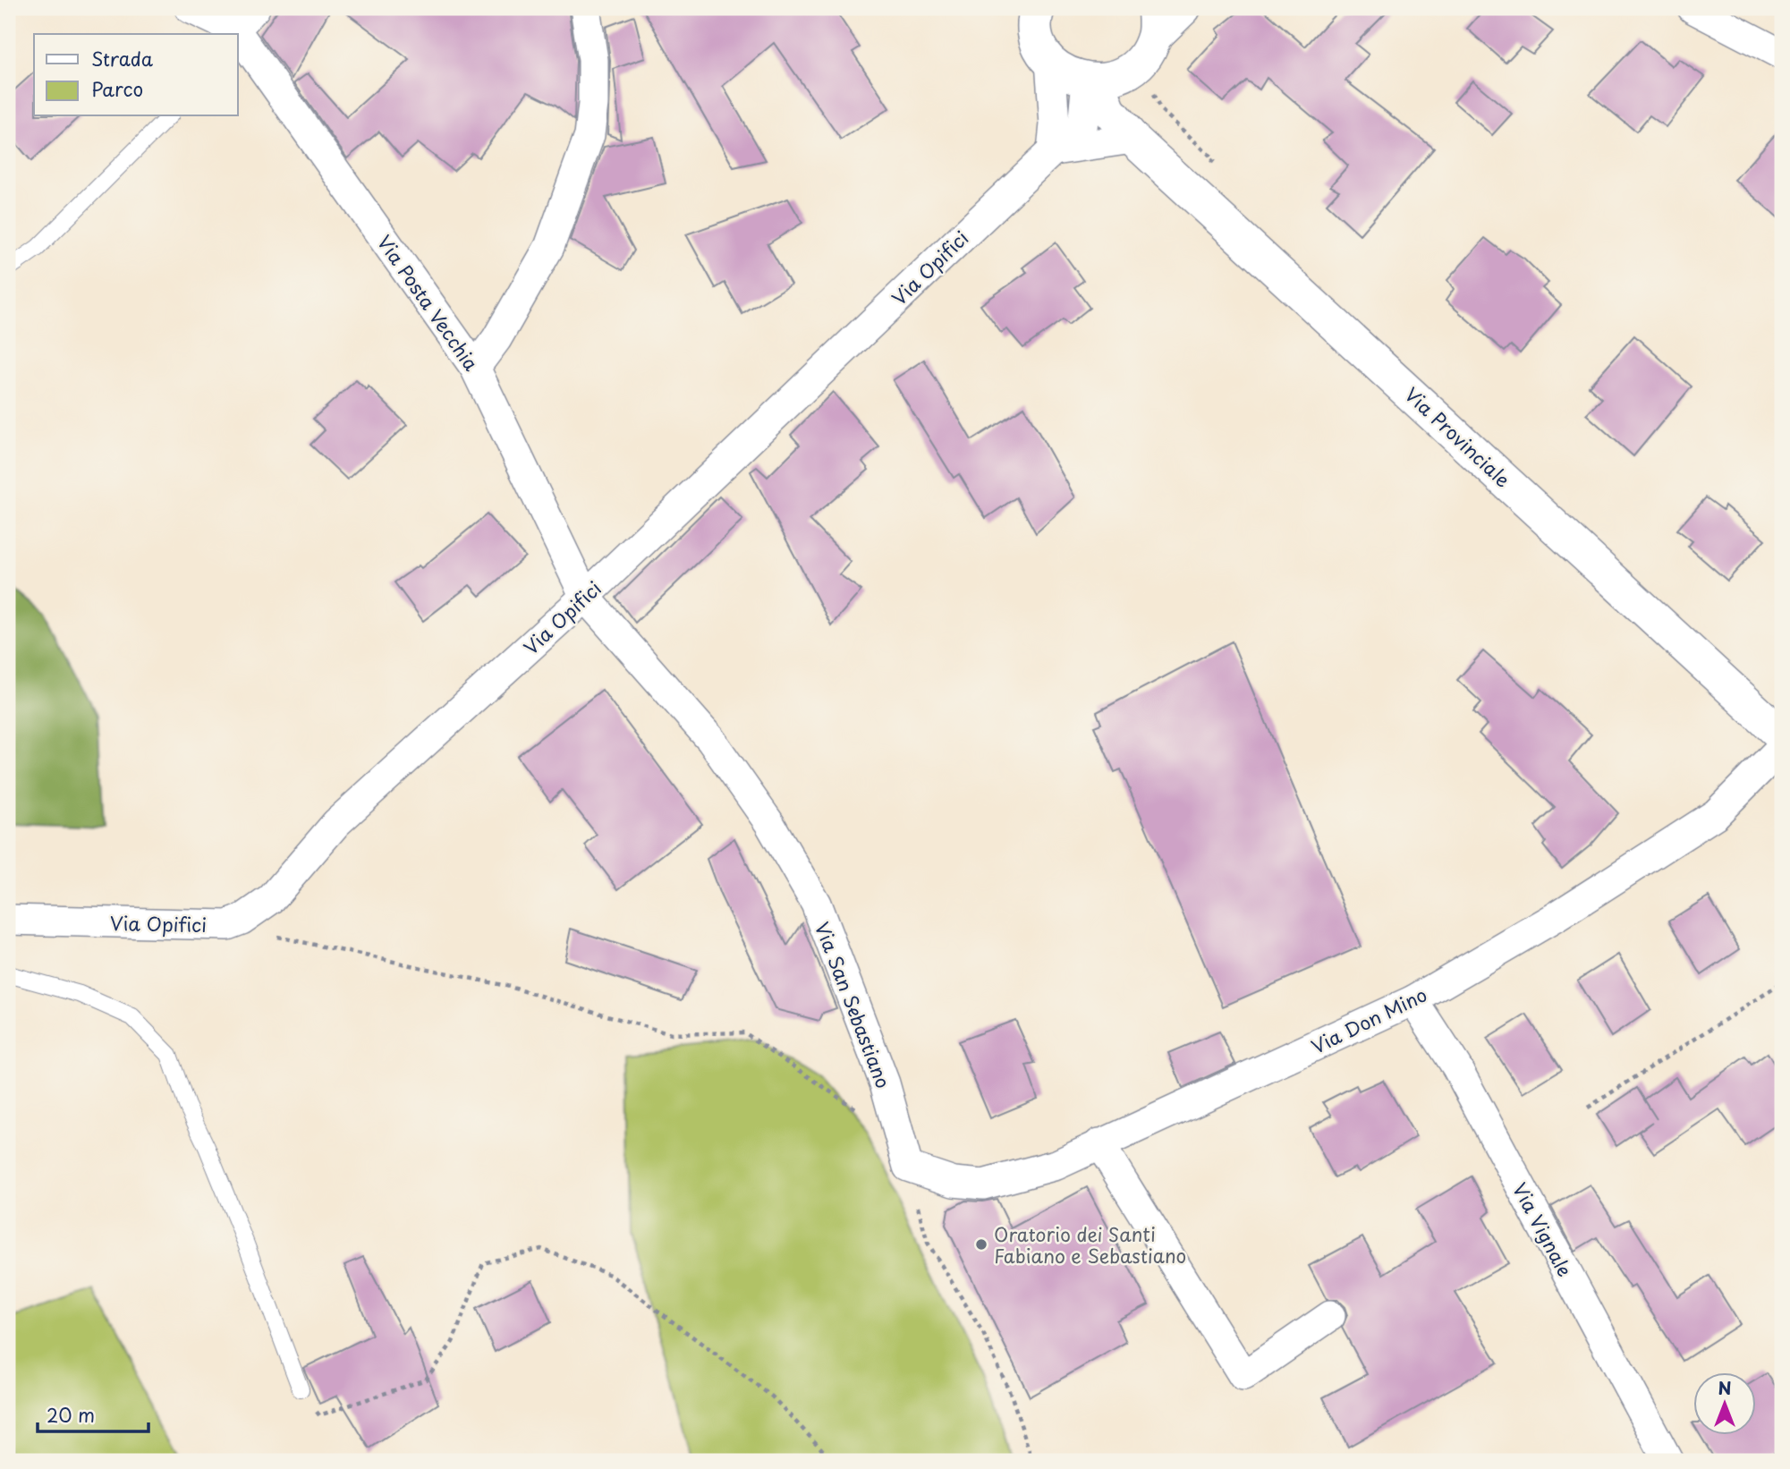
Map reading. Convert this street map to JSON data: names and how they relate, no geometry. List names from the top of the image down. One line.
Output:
{"streets":{"street":["Via Opifici","Via Posta Vecchia","Via Provinciale","Via San Sebastiano","Via Don Mino","Via Vignale"]},"crossings":[["Via Opifici","Via Posta Vecchia"],["Via Opifici","Via Provinciale"],["Via Opifici","Via San Sebastiano"],["Via Posta Vecchia","Via San Sebastiano"],["Via San Sebastiano","Via Don Mino"],["Via Don Mino","Via Vignale"]],"places":["Oratorio dei Santi Fabiano e Sebastiano"],"legend":["Strada","Parco"],"scale_bar":"20 m","north":"top"}
